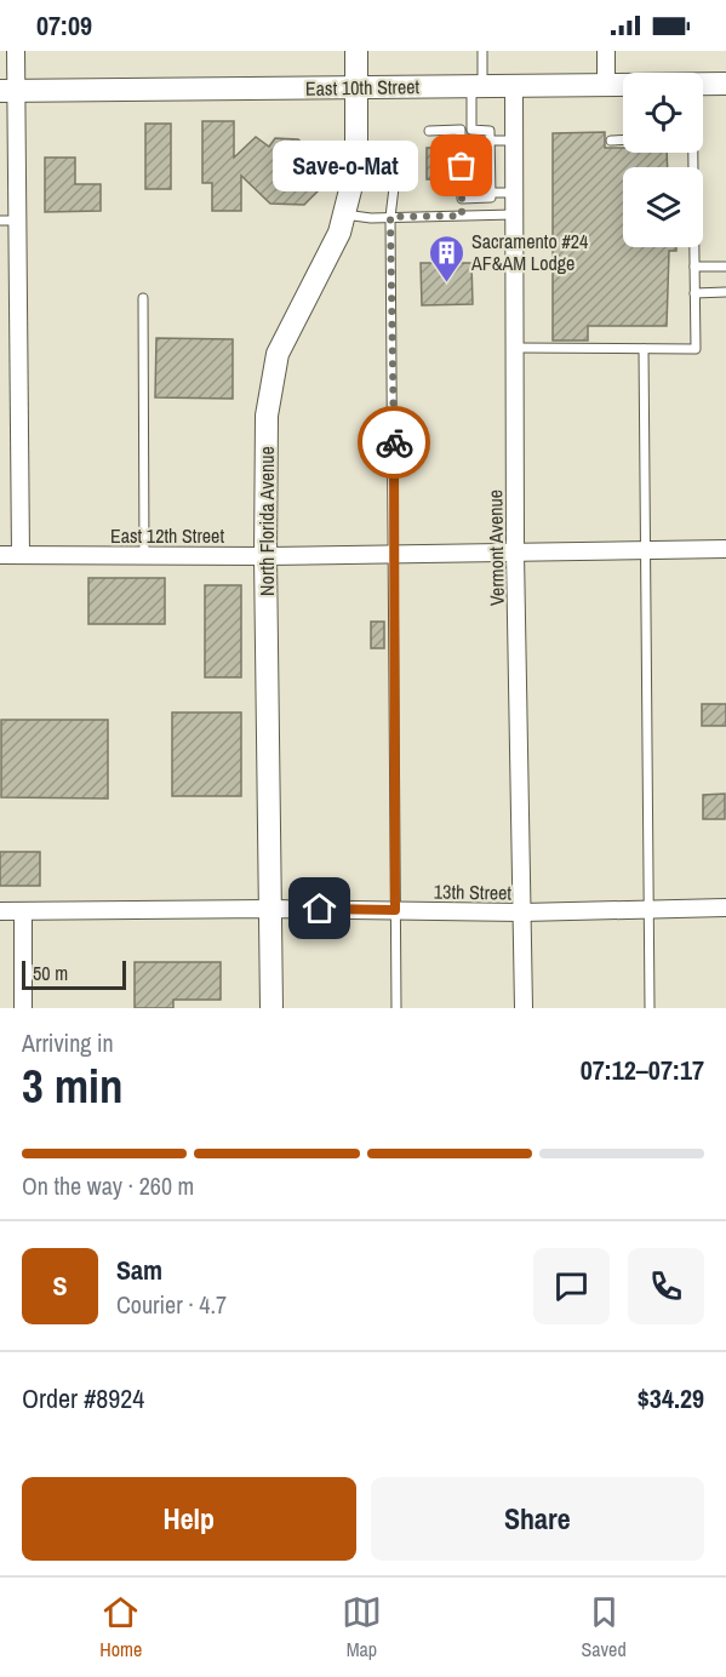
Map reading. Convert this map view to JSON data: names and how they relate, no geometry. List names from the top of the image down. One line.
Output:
{"streets":{"main road":["East 10th Street","North Florida Avenue"],"street":["East 12th Street","Vermont Avenue","13th Street"]},"crossings":[["East 10th Street","North Florida Avenue"],["East 10th Street","Vermont Avenue"],["North Florida Avenue","East 12th Street"],["North Florida Avenue","13th Street"],["East 12th Street","Vermont Avenue"],["Vermont Avenue","13th Street"]],"places":{"other":["Save-o-Mat"],"building":["Sacramento #24 AF&AM Lodge"]},"scale_bar":"50 m","page":{"status":"07:09","bubble":"Save-o-Mat","scale":"50 m","heading":["3 min","Arriving in","07:12–07:17"],"panel":["Sam","Courier · 4.7","Order #8924","$34.29"],"bar":"On the way · 260 m","round":"S","buttons":["Help","Share"],"tabs":["Home","Map","Saved"]}}
